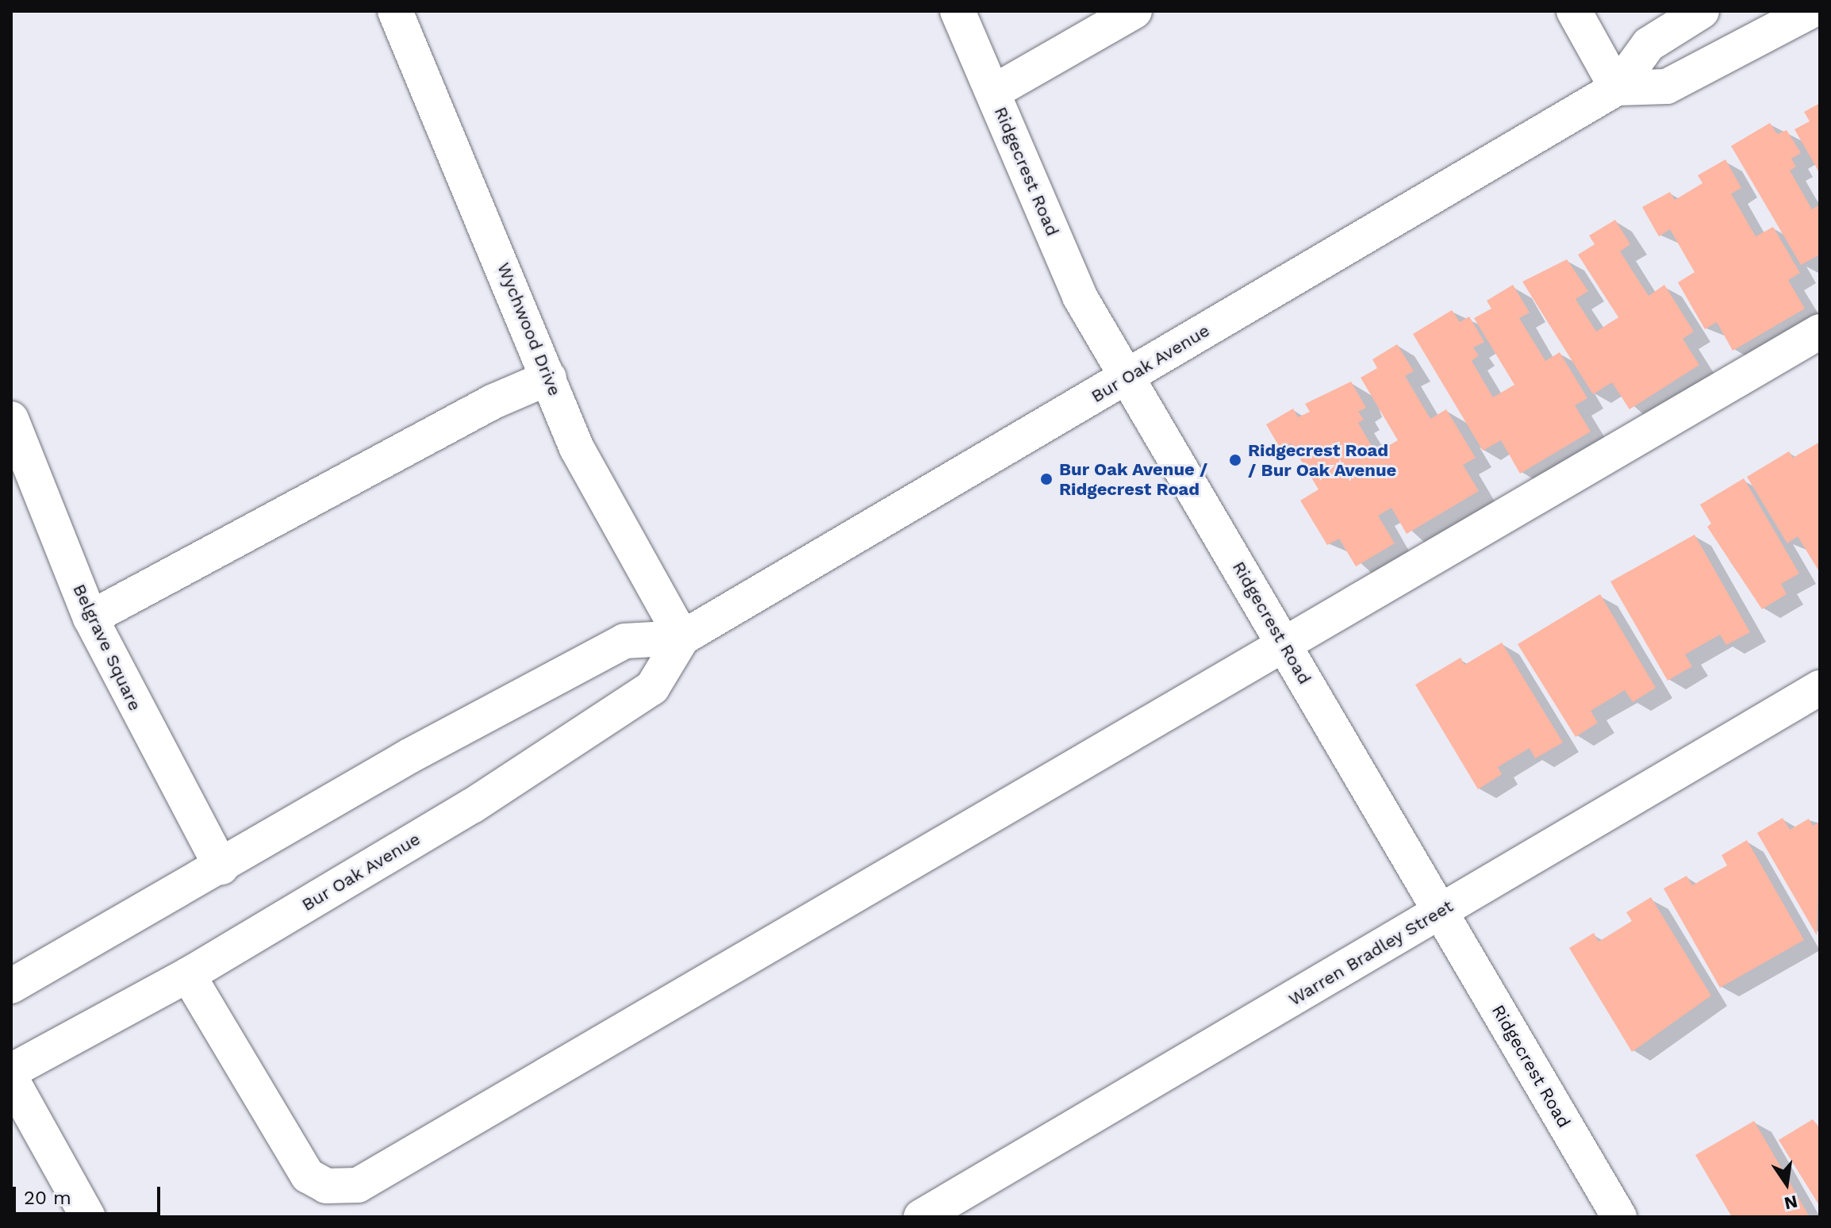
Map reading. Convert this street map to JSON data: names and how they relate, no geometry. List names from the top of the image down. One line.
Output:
{"streets":{"street":["Ridgecrest Road","Wychwood Drive","Bur Oak Avenue","Belgrave Square","Warren Bradley Street"]},"crossings":[["Ridgecrest Road","Bur Oak Avenue"],["Ridgecrest Road","Warren Bradley Street"],["Wychwood Drive","Bur Oak Avenue"],["Bur Oak Avenue","Belgrave Square"]],"places":["Ridgecrest Road / Bur Oak Avenue","Bur Oak Avenue / Ridgecrest Road"],"scale_bar":"20 m","north":"bottom"}
